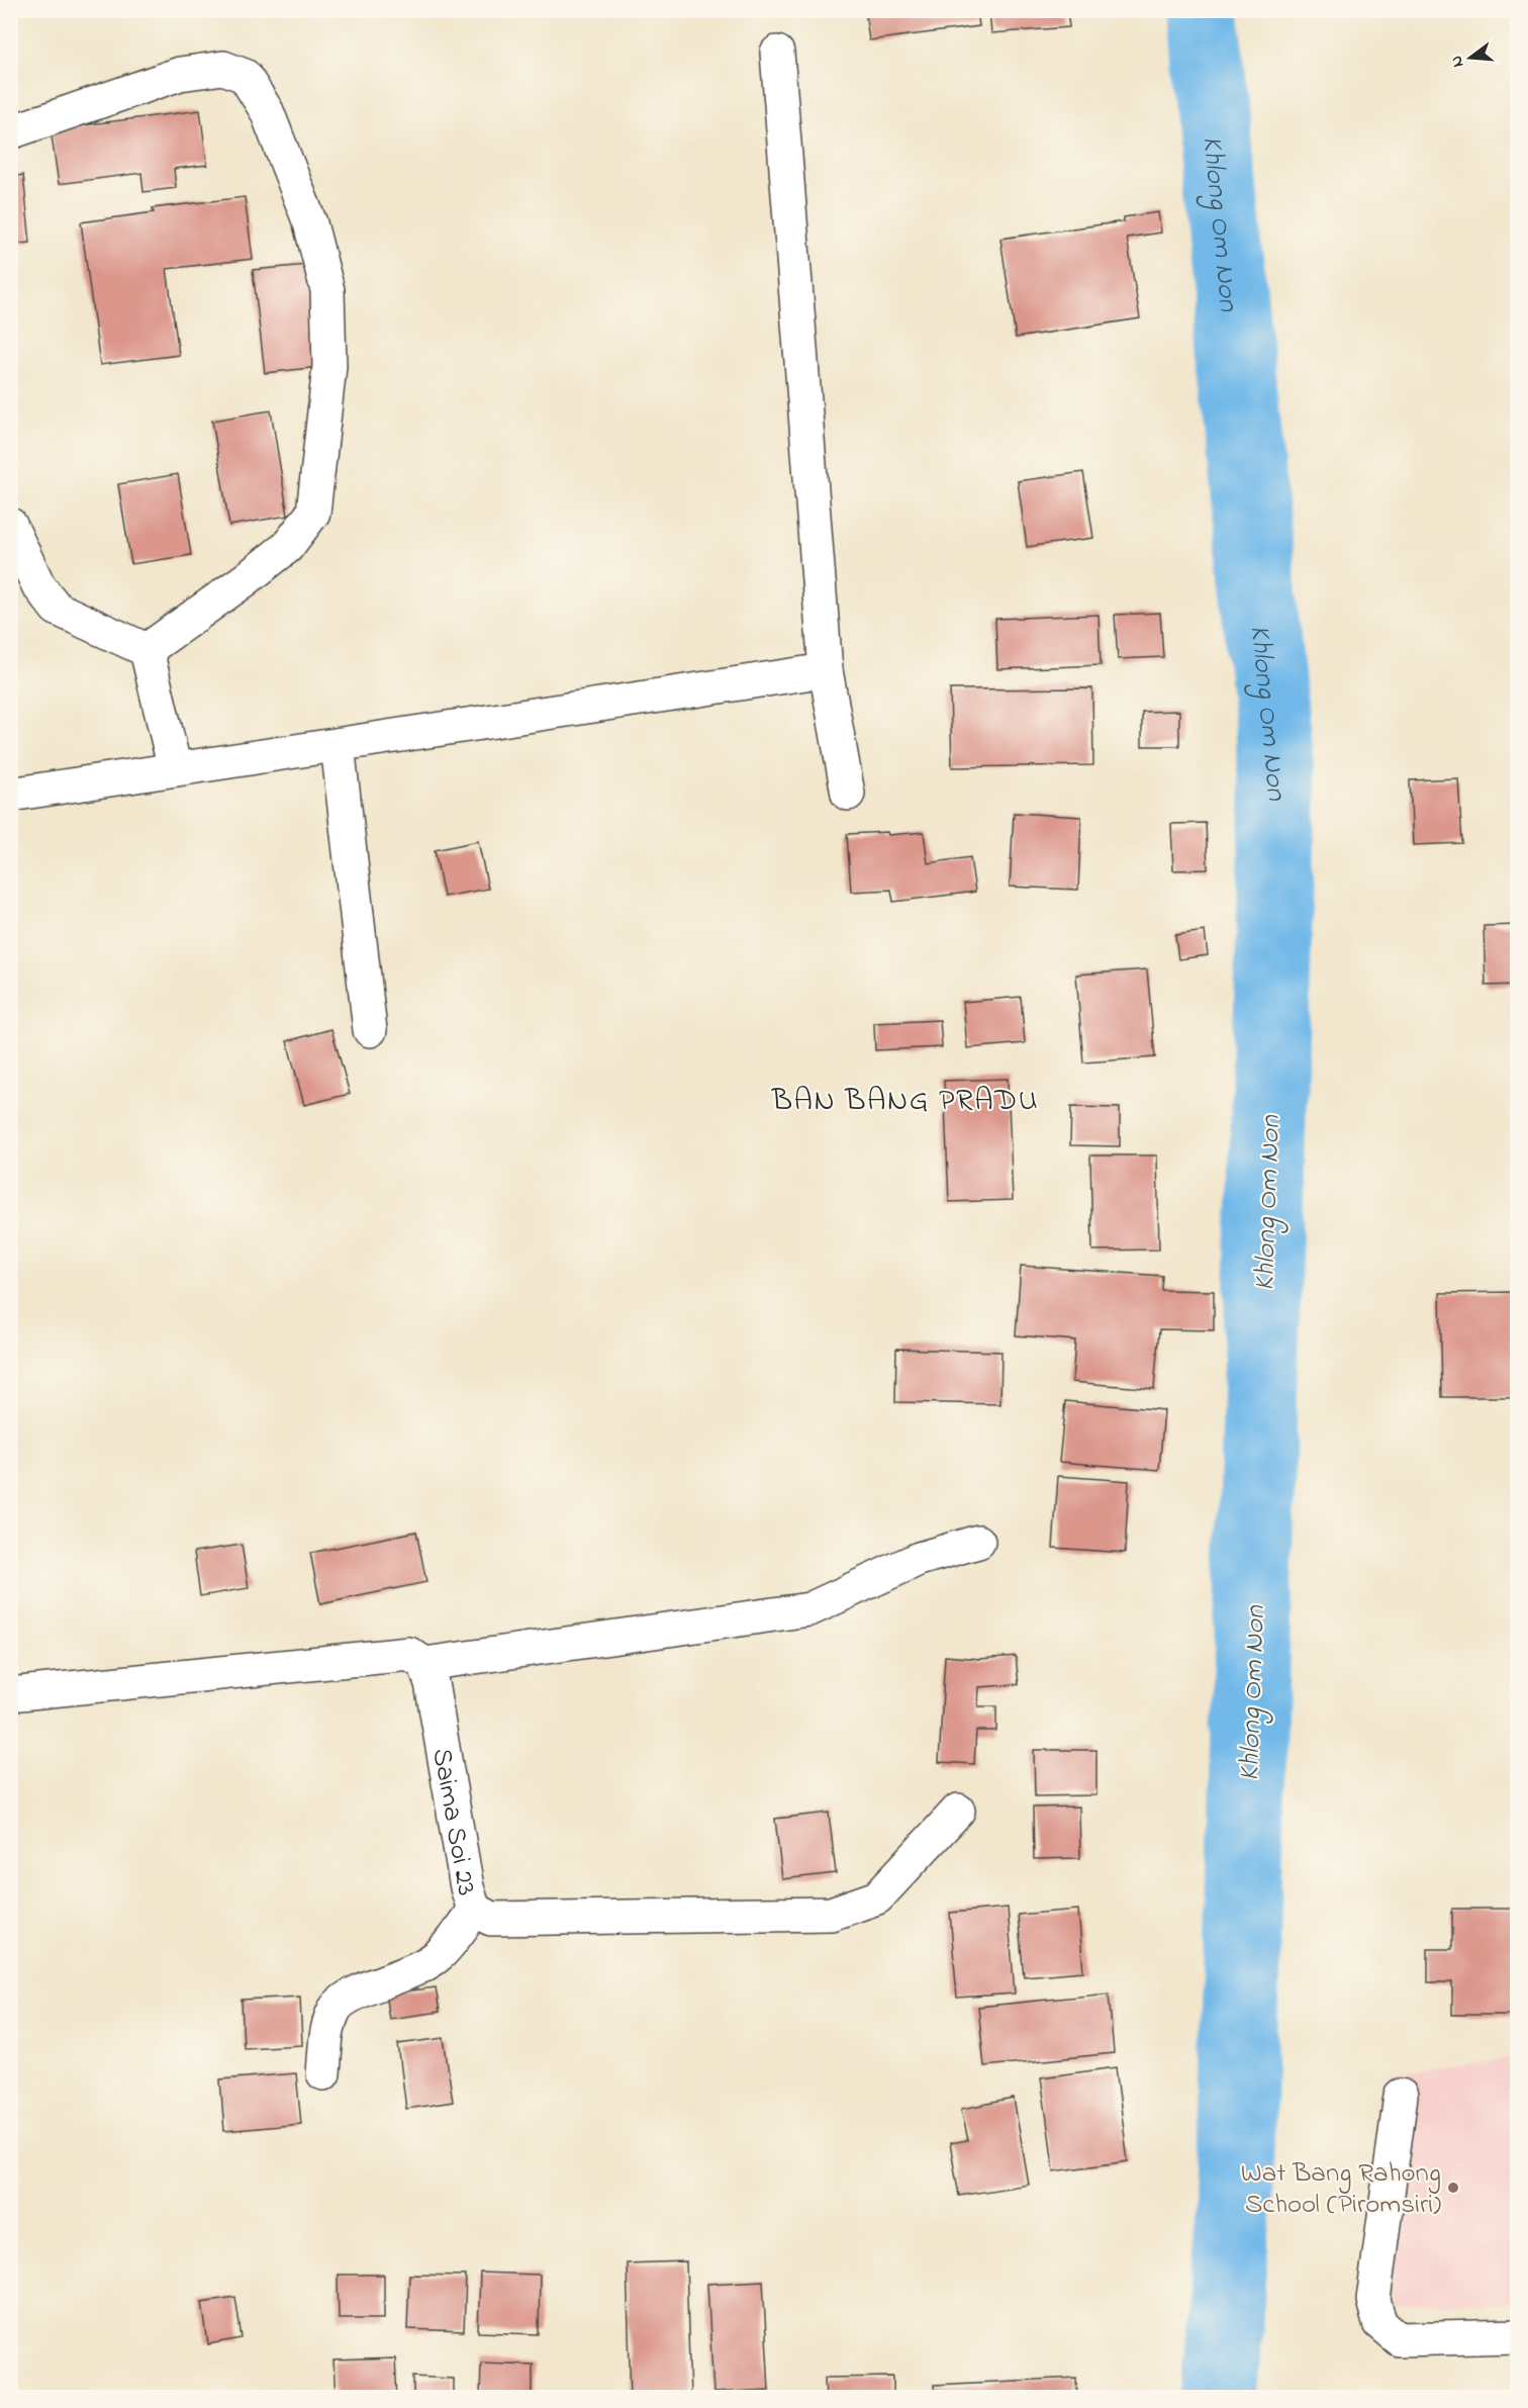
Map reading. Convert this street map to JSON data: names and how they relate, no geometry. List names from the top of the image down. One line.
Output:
{"streets":{"street":["Saima Soi 23"]},"districts":["BAN BANG PRADU"],"water":["Khlong Om Non"],"places":["Wat Bang Rahong School (Piromsiri)"],"north":"left"}
